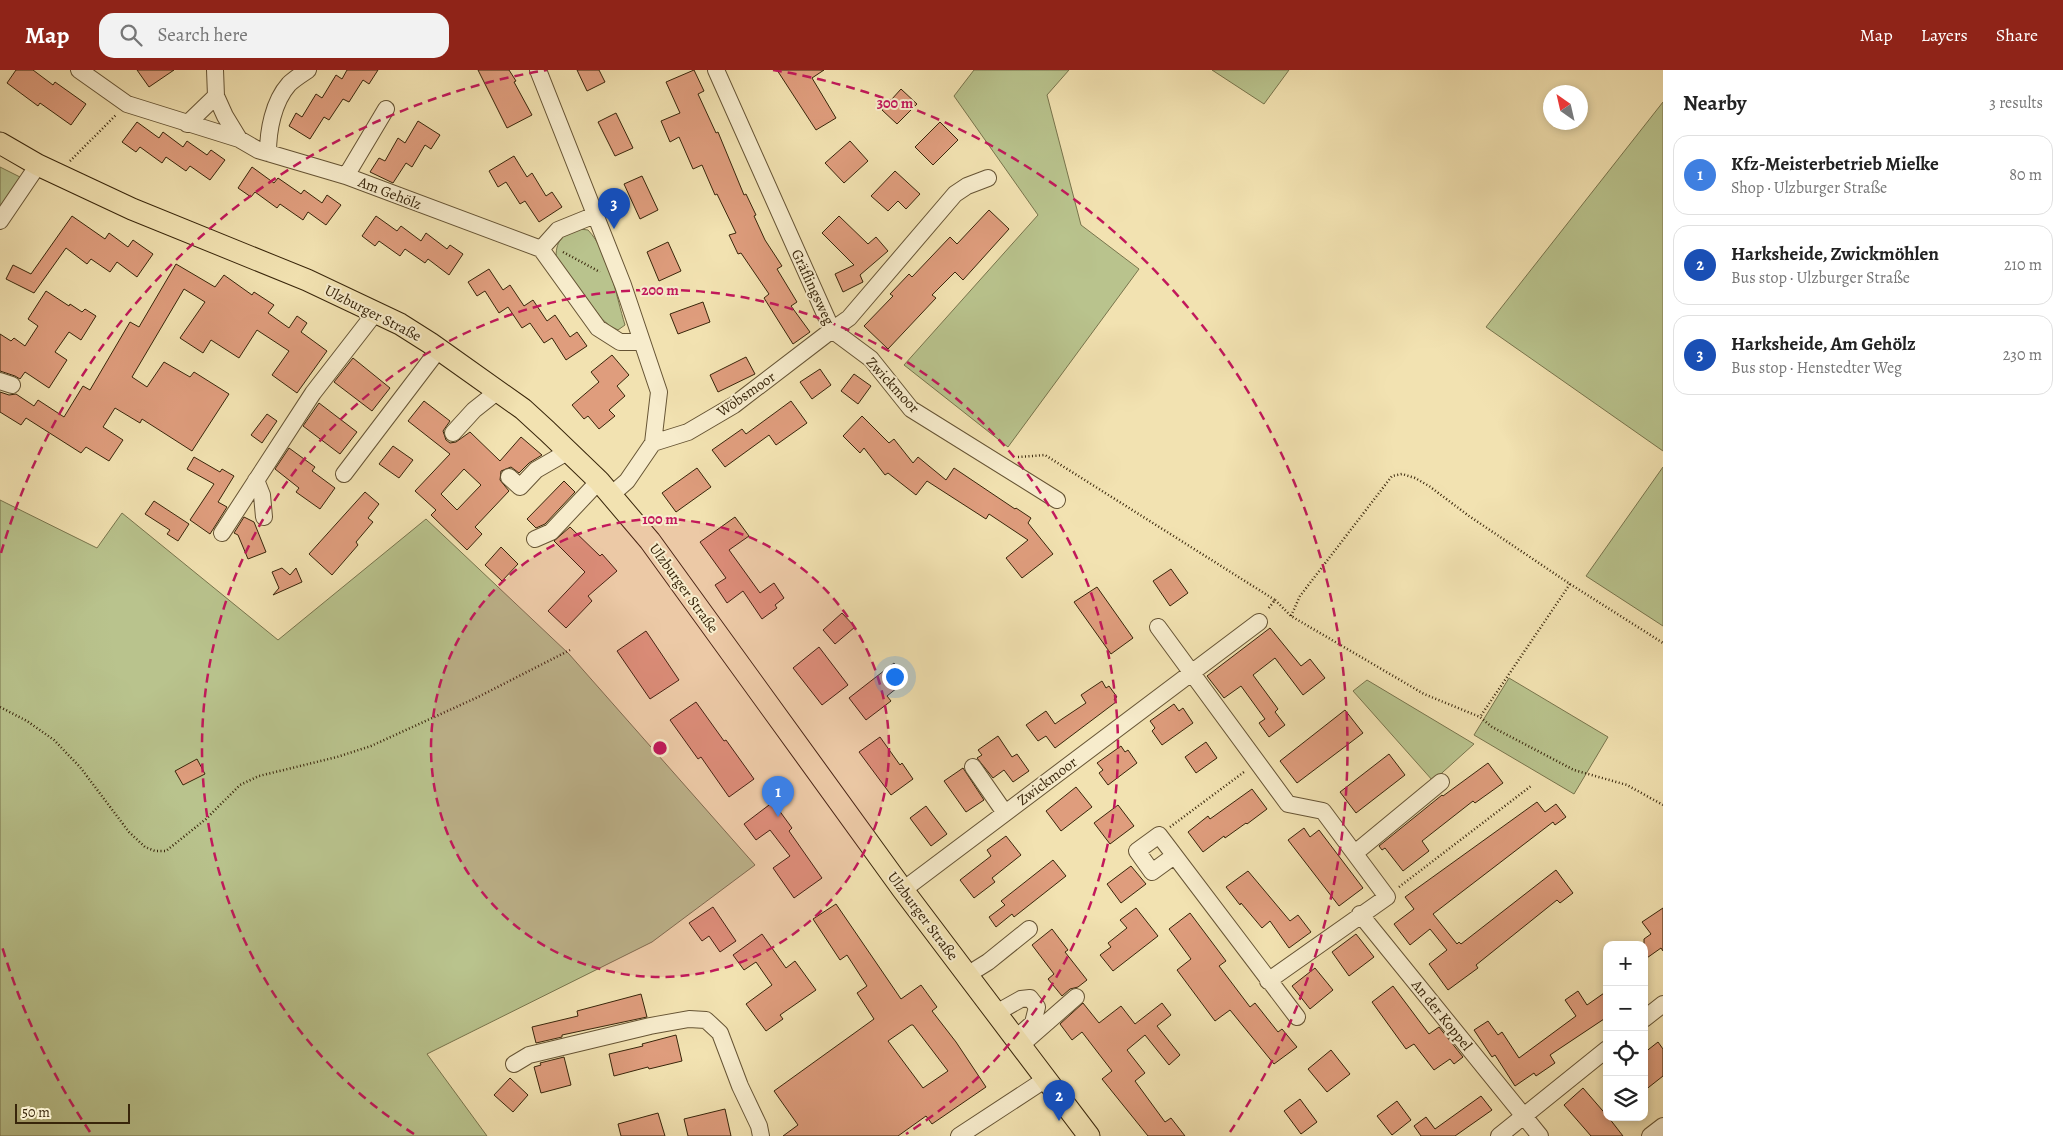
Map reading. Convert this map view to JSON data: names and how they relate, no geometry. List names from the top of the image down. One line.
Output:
{"streets":{"main road":["Ulzburger Straße"],"street":["Am Gehölz","Gräflingsweg","Zwickmoor","Wöbsmoor","An der Koppel"]},"crossings":[["Gräflingsweg","Zwickmoor"],["Gräflingsweg","Wöbsmoor"],["Ulzburger Straße","Zwickmoor"],["Zwickmoor","Wöbsmoor"]],"scale_bar":"50 m","north":"top left","page":{"header":"Map","search":"Search here","nav":["Map","Layers","Share"],"heading":["Nearby","3 results"],"list":[{"mark":"1","name":"Kfz-Meisterbetrieb Mielke","note":"Shop · Ulzburger Straße","value":"80 m"},{"mark":"2","name":"Harksheide, Zwickmöhlen","note":"Bus stop · Ulzburger Straße","value":"210 m"},{"mark":"3","name":"Harksheide, Am Gehölz","note":"Bus stop · Henstedter Weg","value":"230 m"}],"pins":["3","1","2"],"map_buttons":["+","−"],"scale":"50 m"},"rings":["300 m","200 m","100 m"]}
